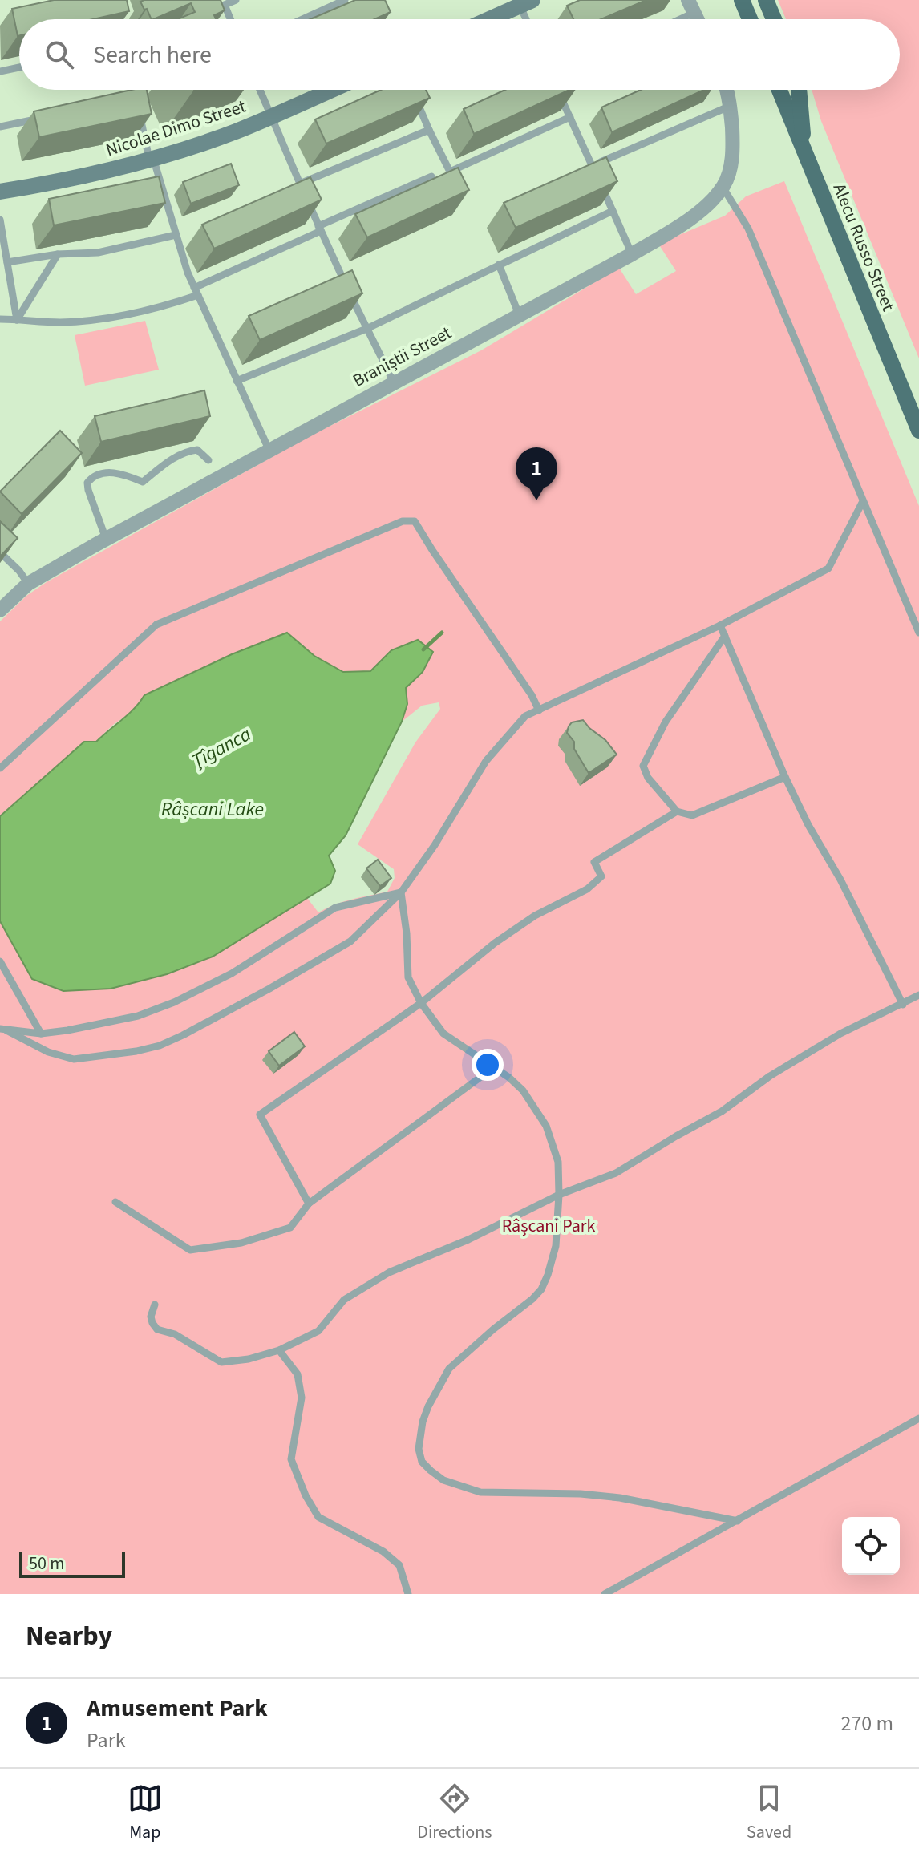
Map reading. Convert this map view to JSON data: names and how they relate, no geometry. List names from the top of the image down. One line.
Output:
{"streets":{"main road":["Nicolae Dimo Street","Alecu Russo Street"],"street":["Braniștii Street"]},"water":["Țîganca","Râșcani Lake"],"parks":["Râșcani Park"],"scale_bar":"50 m","page":{"search":"Search here","pins":"1","scale":"50 m","heading":"Nearby","list":[{"mark":"1","name":"Amusement Park","note":"Park","value":"270 m"}],"nav":["Map","Directions","Saved"]}}
